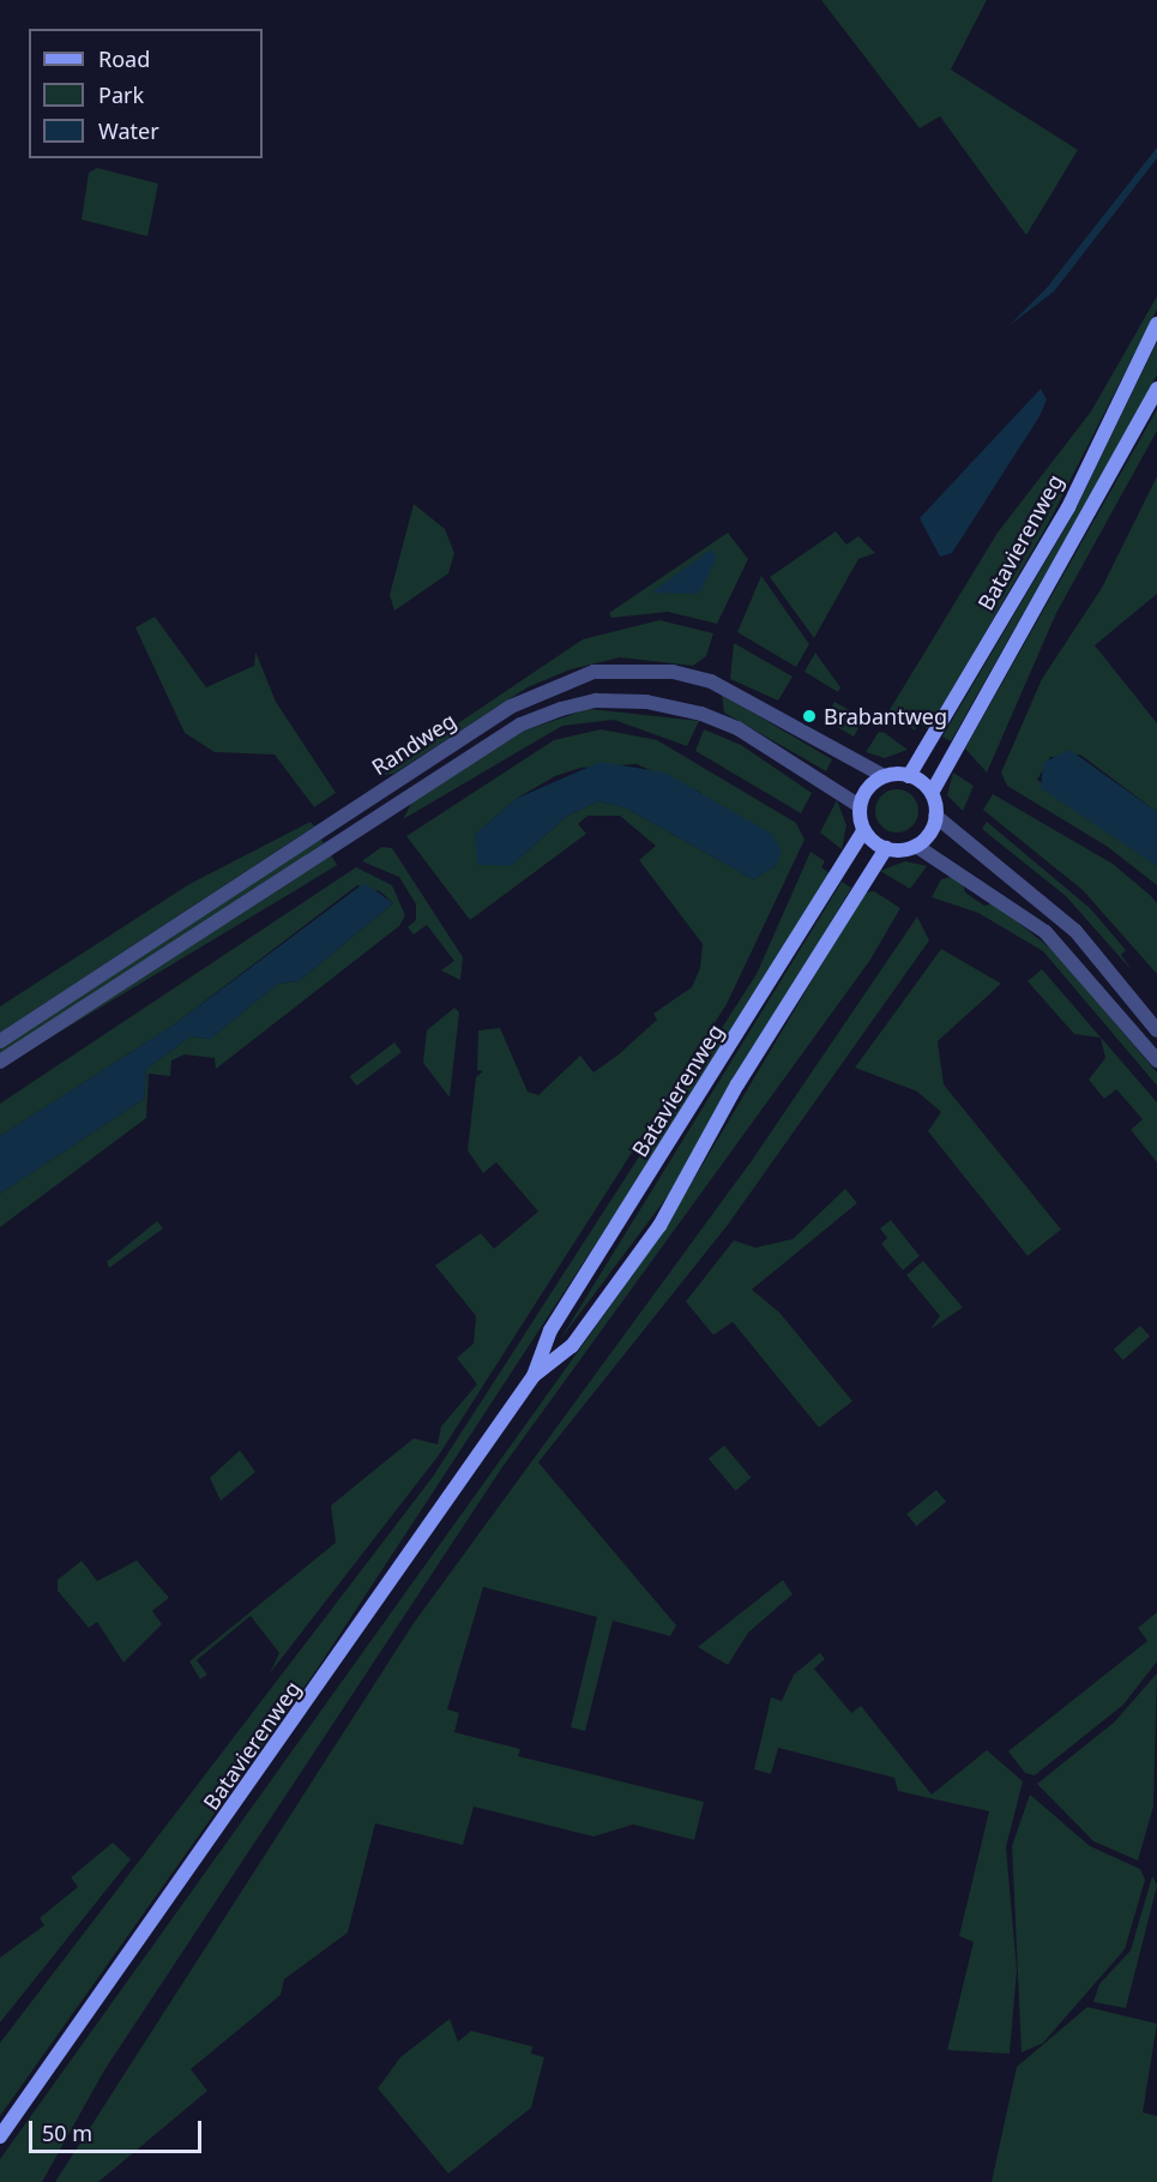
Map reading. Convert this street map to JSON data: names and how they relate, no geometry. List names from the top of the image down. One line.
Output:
{"streets":{"main road":["Batavierenweg"],"street":["Randweg"]},"crossings":[["Batavierenweg","Randweg"]],"places":["Brabantweg"],"legend":["Road","Park","Water"],"scale_bar":"50 m"}
